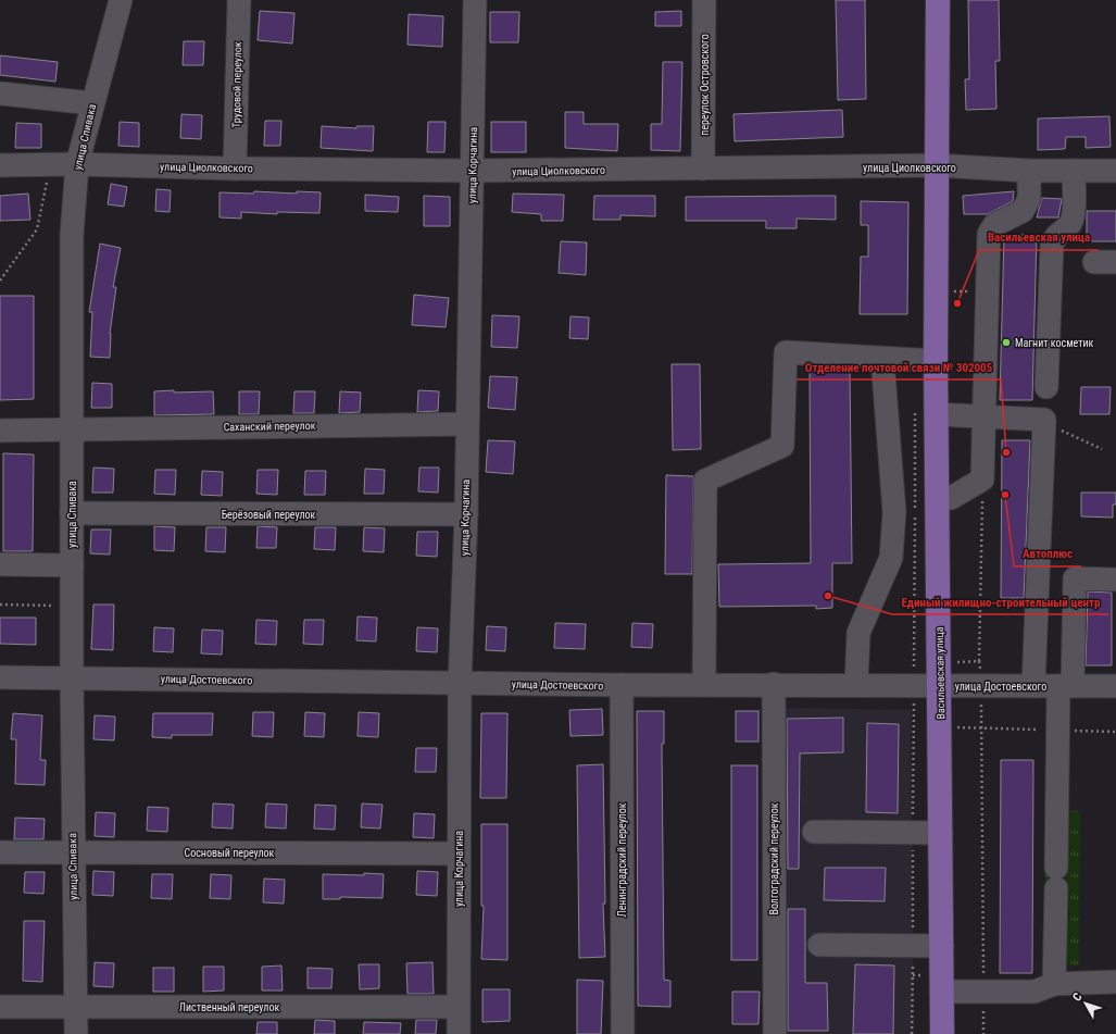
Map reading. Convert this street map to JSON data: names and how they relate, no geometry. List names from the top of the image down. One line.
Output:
{"streets":{"main road":["Васильевская улица"],"street":["Трудовой переулок","переулок Островского","улица Спивака","улица Корчагина","улица Циолковского","Саханский переулок","Берёзовый переулок","улица Достоевского","Сосновый переулок","Волгоградский переулок","Ленинградский переулок","Лиственный переулок"]},"crossings":[["Трудовой переулок","улица Циолковского"],["переулок Островского","улица Циолковского"],["улица Спивака","улица Циолковского"],["улица Спивака","Саханский переулок"],["улица Спивака","Берёзовый переулок"],["улица Спивака","улица Достоевского"],["улица Спивака","Сосновый переулок"],["улица Спивака","Лиственный переулок"],["улица Корчагина","улица Циолковского"],["улица Корчагина","Саханский переулок"],["улица Корчагина","Берёзовый переулок"],["улица Корчагина","улица Достоевского"],["улица Корчагина","Сосновый переулок"],["улица Корчагина","Лиственный переулок"],["улица Циолковского","Васильевская улица"],["Васильевская улица","улица Достоевского"],["улица Достоевского","Волгоградский переулок"],["улица Достоевского","Ленинградский переулок"]],"places":["Васильевская улица","Магнит косметик","Отделение почтовой связи № 302005","Автоплюс","Единый жилищно-строительный центр"],"north":"top left"}
